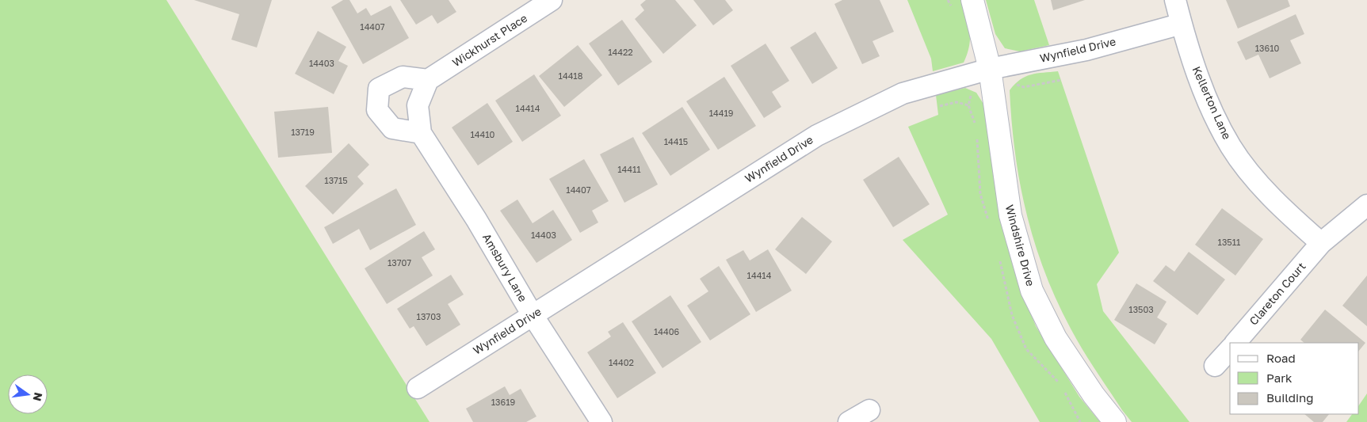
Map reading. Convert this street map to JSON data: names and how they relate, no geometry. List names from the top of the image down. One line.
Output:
{"streets":{"street":["Wickhurst Place","Wynfield Drive","Kellerton Lane","Windshire Drive","Amsbury Lane","Clareton Court"]},"crossings":[["Wickhurst Place","Amsbury Lane"],["Wynfield Drive","Kellerton Lane"],["Wynfield Drive","Windshire Drive"],["Wynfield Drive","Amsbury Lane"],["Kellerton Lane","Clareton Court"]],"house_numbers":["14407","13610","14422","14403","14418","14414","14419","13719","14410","14415","14411","13715","14407","14403","13511","13707","14414","13503","13703","14406","14402","13619"],"legend":["Road","Park","Building"],"north":"right"}
